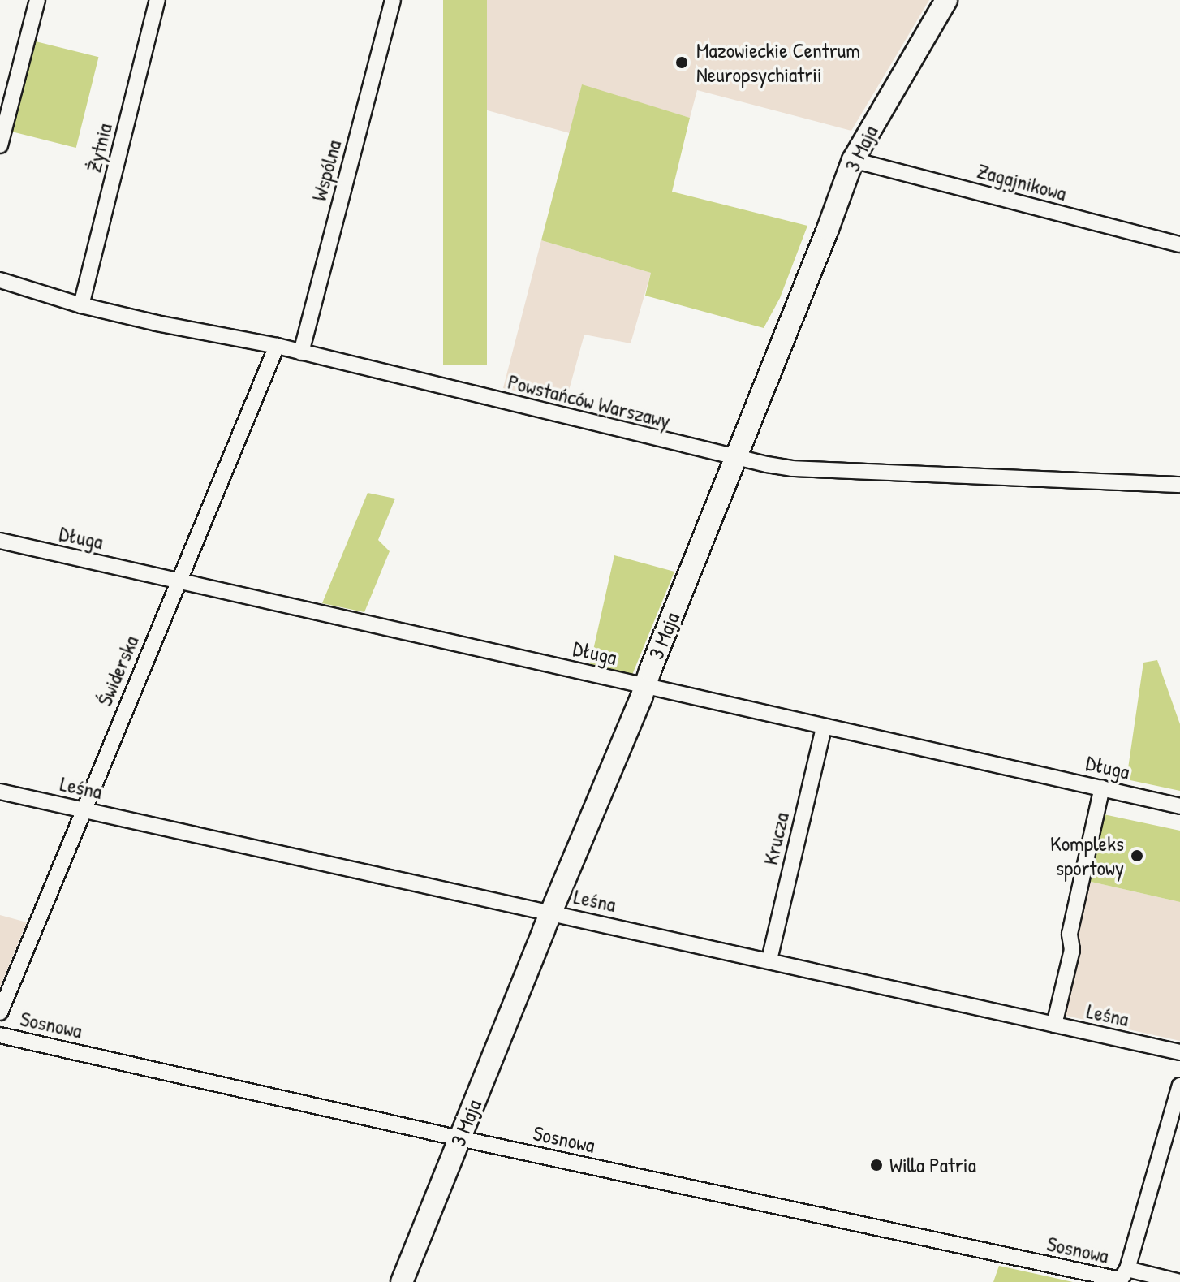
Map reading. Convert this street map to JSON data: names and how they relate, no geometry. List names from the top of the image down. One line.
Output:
{"streets":{"street":["Żytnia","3 Maja","Wspólna","Zagajnikowa","Powstańców Warszawy","Długa","Świderska","Leśna","Krucza","Sosnowa"]},"crossings":[["Żytnia","Powstańców Warszawy"],["3 Maja","Zagajnikowa"],["3 Maja","Powstańców Warszawy"],["3 Maja","Długa"],["3 Maja","Leśna"],["3 Maja","Sosnowa"],["Wspólna","Powstańców Warszawy"],["Powstańców Warszawy","Świderska"],["Długa","Świderska"],["Długa","Krucza"],["Świderska","Leśna"],["Leśna","Krucza"]],"places":["Mazowieckie Centrum Neuropsychiatrii","Kompleks sportowy","Willa Patria"]}
